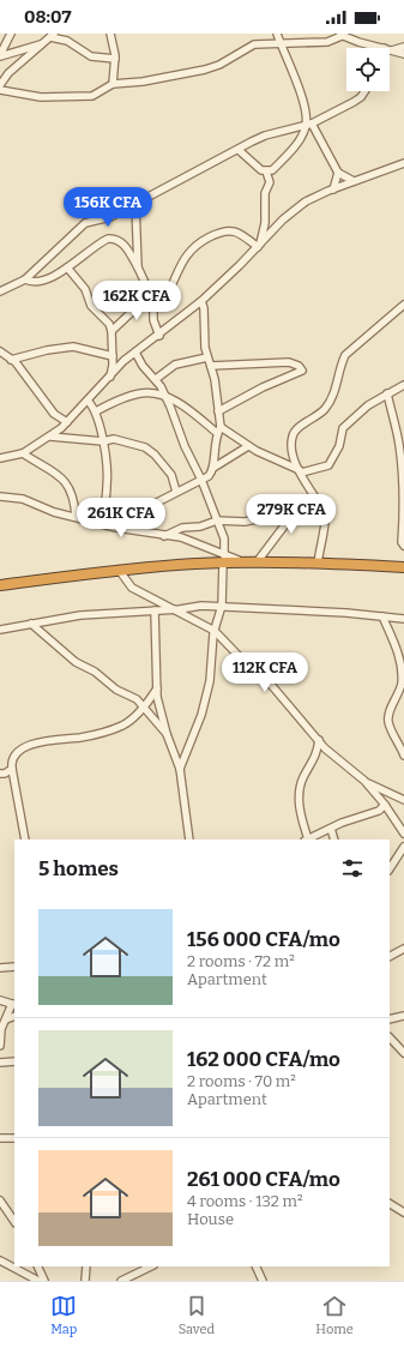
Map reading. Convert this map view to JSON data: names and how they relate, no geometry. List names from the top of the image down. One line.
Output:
{"page":{"status":"08:07","price":["156K CFA","162K CFA","279K CFA","261K CFA","112K CFA"],"heading":"5 homes","list":[{"name":"156 000 CFA/mo","note":"2 rooms · 72 m² · Apartment"},{"name":"162 000 CFA/mo","note":"2 rooms · 70 m² · Apartment"},{"name":"261 000 CFA/mo","note":"4 rooms · 132 m² · House"}],"tabs":["Map","Saved","Home"]}}
